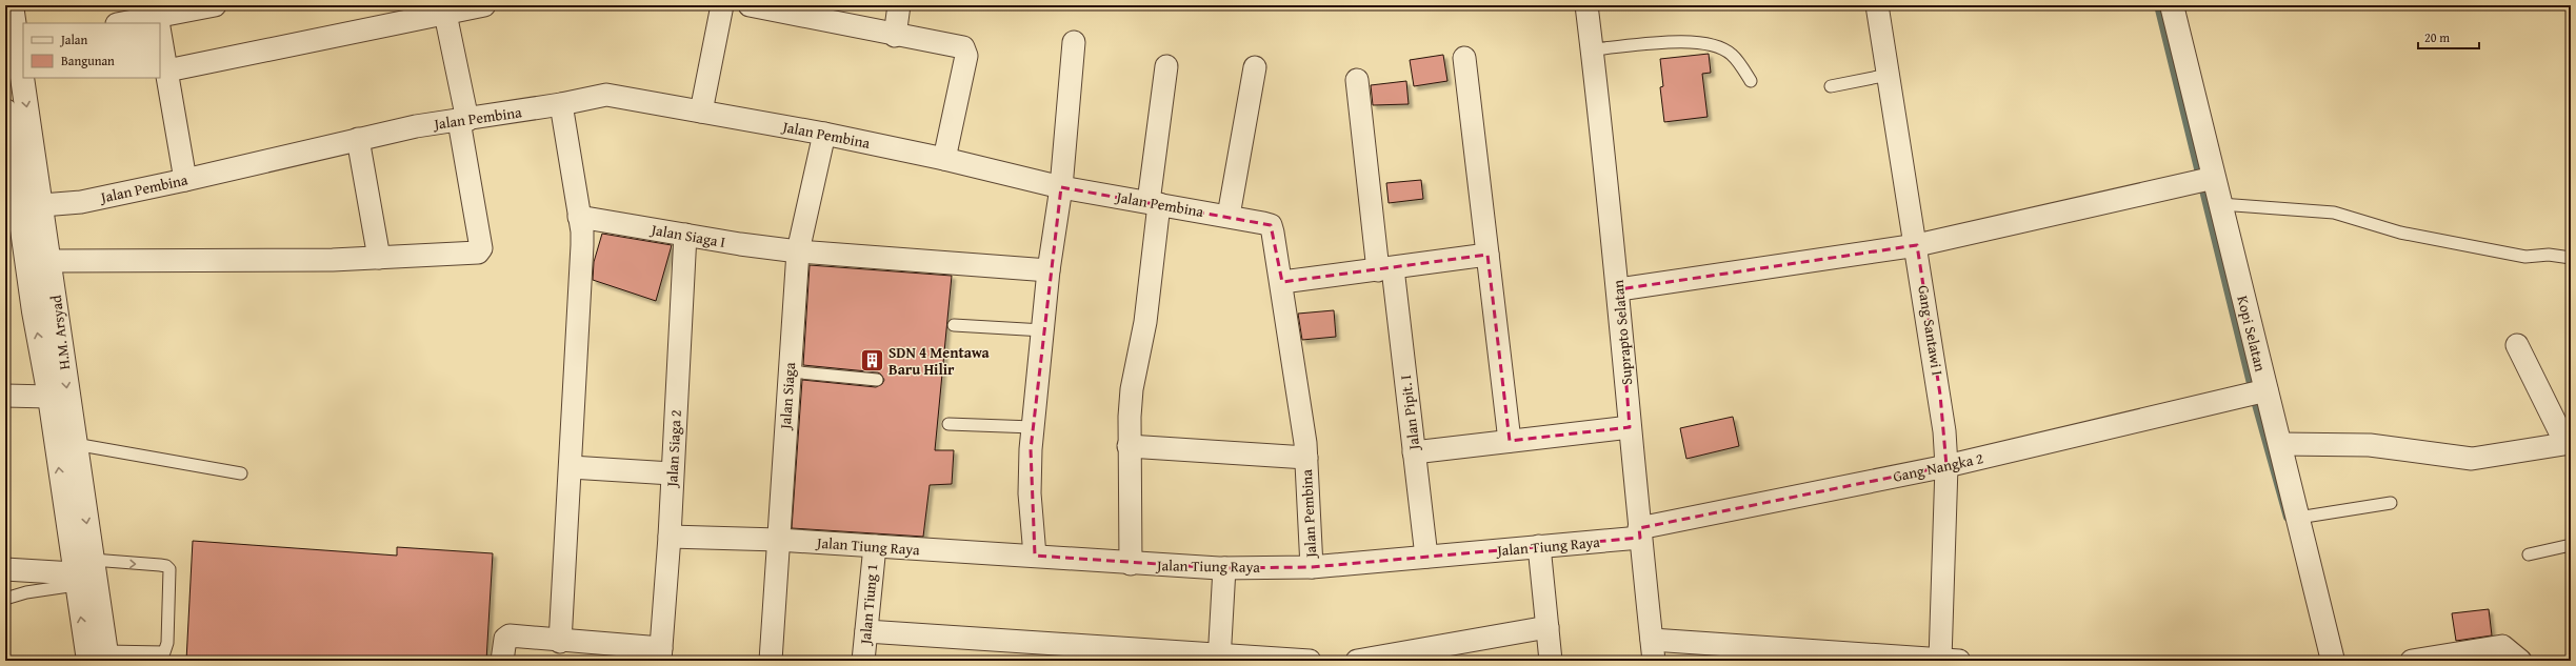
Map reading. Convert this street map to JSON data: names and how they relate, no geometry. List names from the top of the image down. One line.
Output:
{"streets":{"street":["Jalan Pembina","Jalan Siaga I","Gang Santawi I","H.M. Arsyad","Suprapto Selatan","Kopi Selatan","Jalan Siaga","Jalan Pipit. I","Jalan Siaga 2","Gang Nangka 2","Jalan Tiung Raya","Jalan Tiung 1"]},"crossings":[["Jalan Pembina","H.M. Arsyad"],["Jalan Pembina","Jalan Siaga"],["Jalan Pembina","Jalan Tiung Raya"],["Jalan Siaga I","Jalan Siaga"],["Jalan Siaga I","Jalan Siaga 2"],["Gang Santawi I","Gang Nangka 2"],["Suprapto Selatan","Gang Nangka 2"],["Suprapto Selatan","Jalan Tiung Raya"],["Kopi Selatan","Gang Nangka 2"],["Jalan Siaga","Jalan Tiung Raya"],["Jalan Pipit. I","Jalan Tiung Raya"],["Jalan Siaga 2","Jalan Tiung Raya"],["Gang Nangka 2","Jalan Tiung Raya"],["Jalan Tiung Raya","Jalan Tiung 1"]],"places":{"building":["SDN 4 Mentawa Baru Hilir"]},"legend":["Jalan","Bangunan"],"scale_bar":"20 m"}
